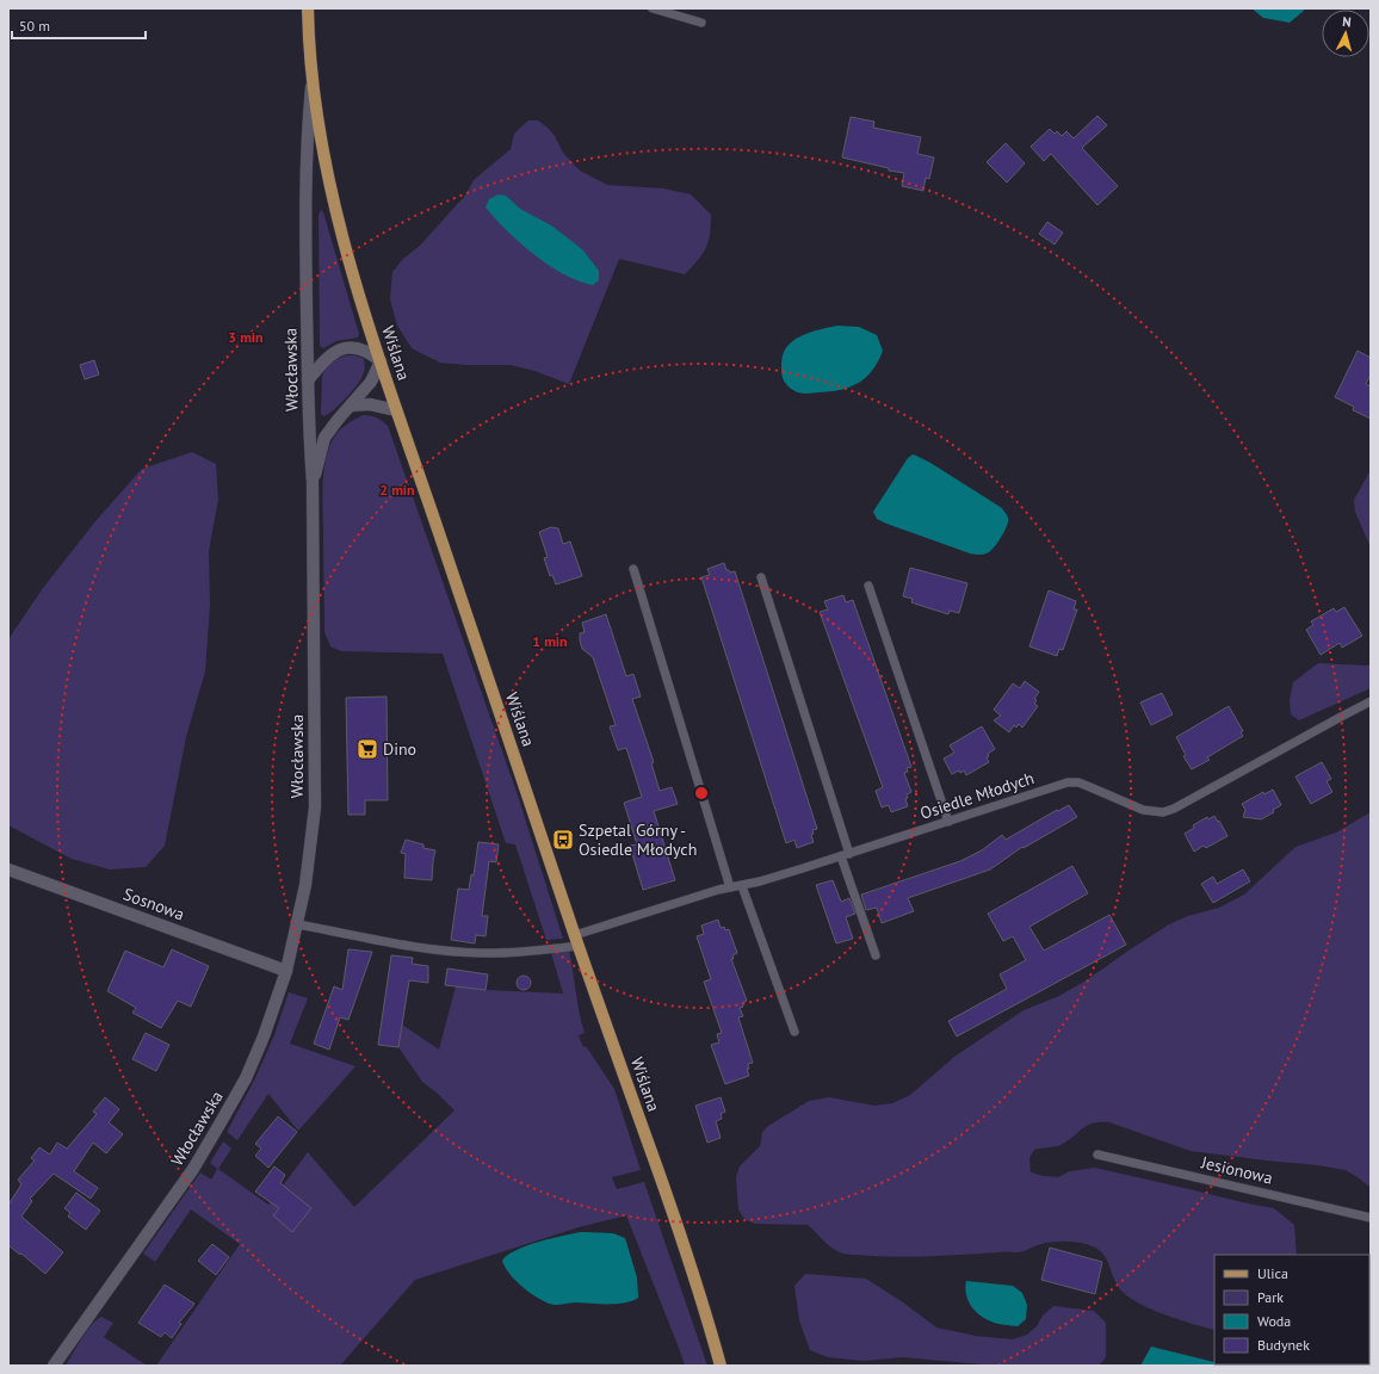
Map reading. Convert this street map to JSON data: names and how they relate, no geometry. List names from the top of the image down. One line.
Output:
{"streets":{"main road":["Wiślana","Włocławska","Sosnowa"],"lane":["Osiedle Młodych","Jesionowa"]},"crossings":[["Wiślana","Włocławska"],["Wiślana","Osiedle Młodych"],["Włocławska","Sosnowa"]],"places":{"supermarket":["Dino"],"bus stop":["Szpetal Górny - Osiedle Młodych"]},"legend":["Ulica","Park","Woda","Budynek"],"scale_bar":"50 m","north":"top","rings":["3 min","2 min","1 min"]}
